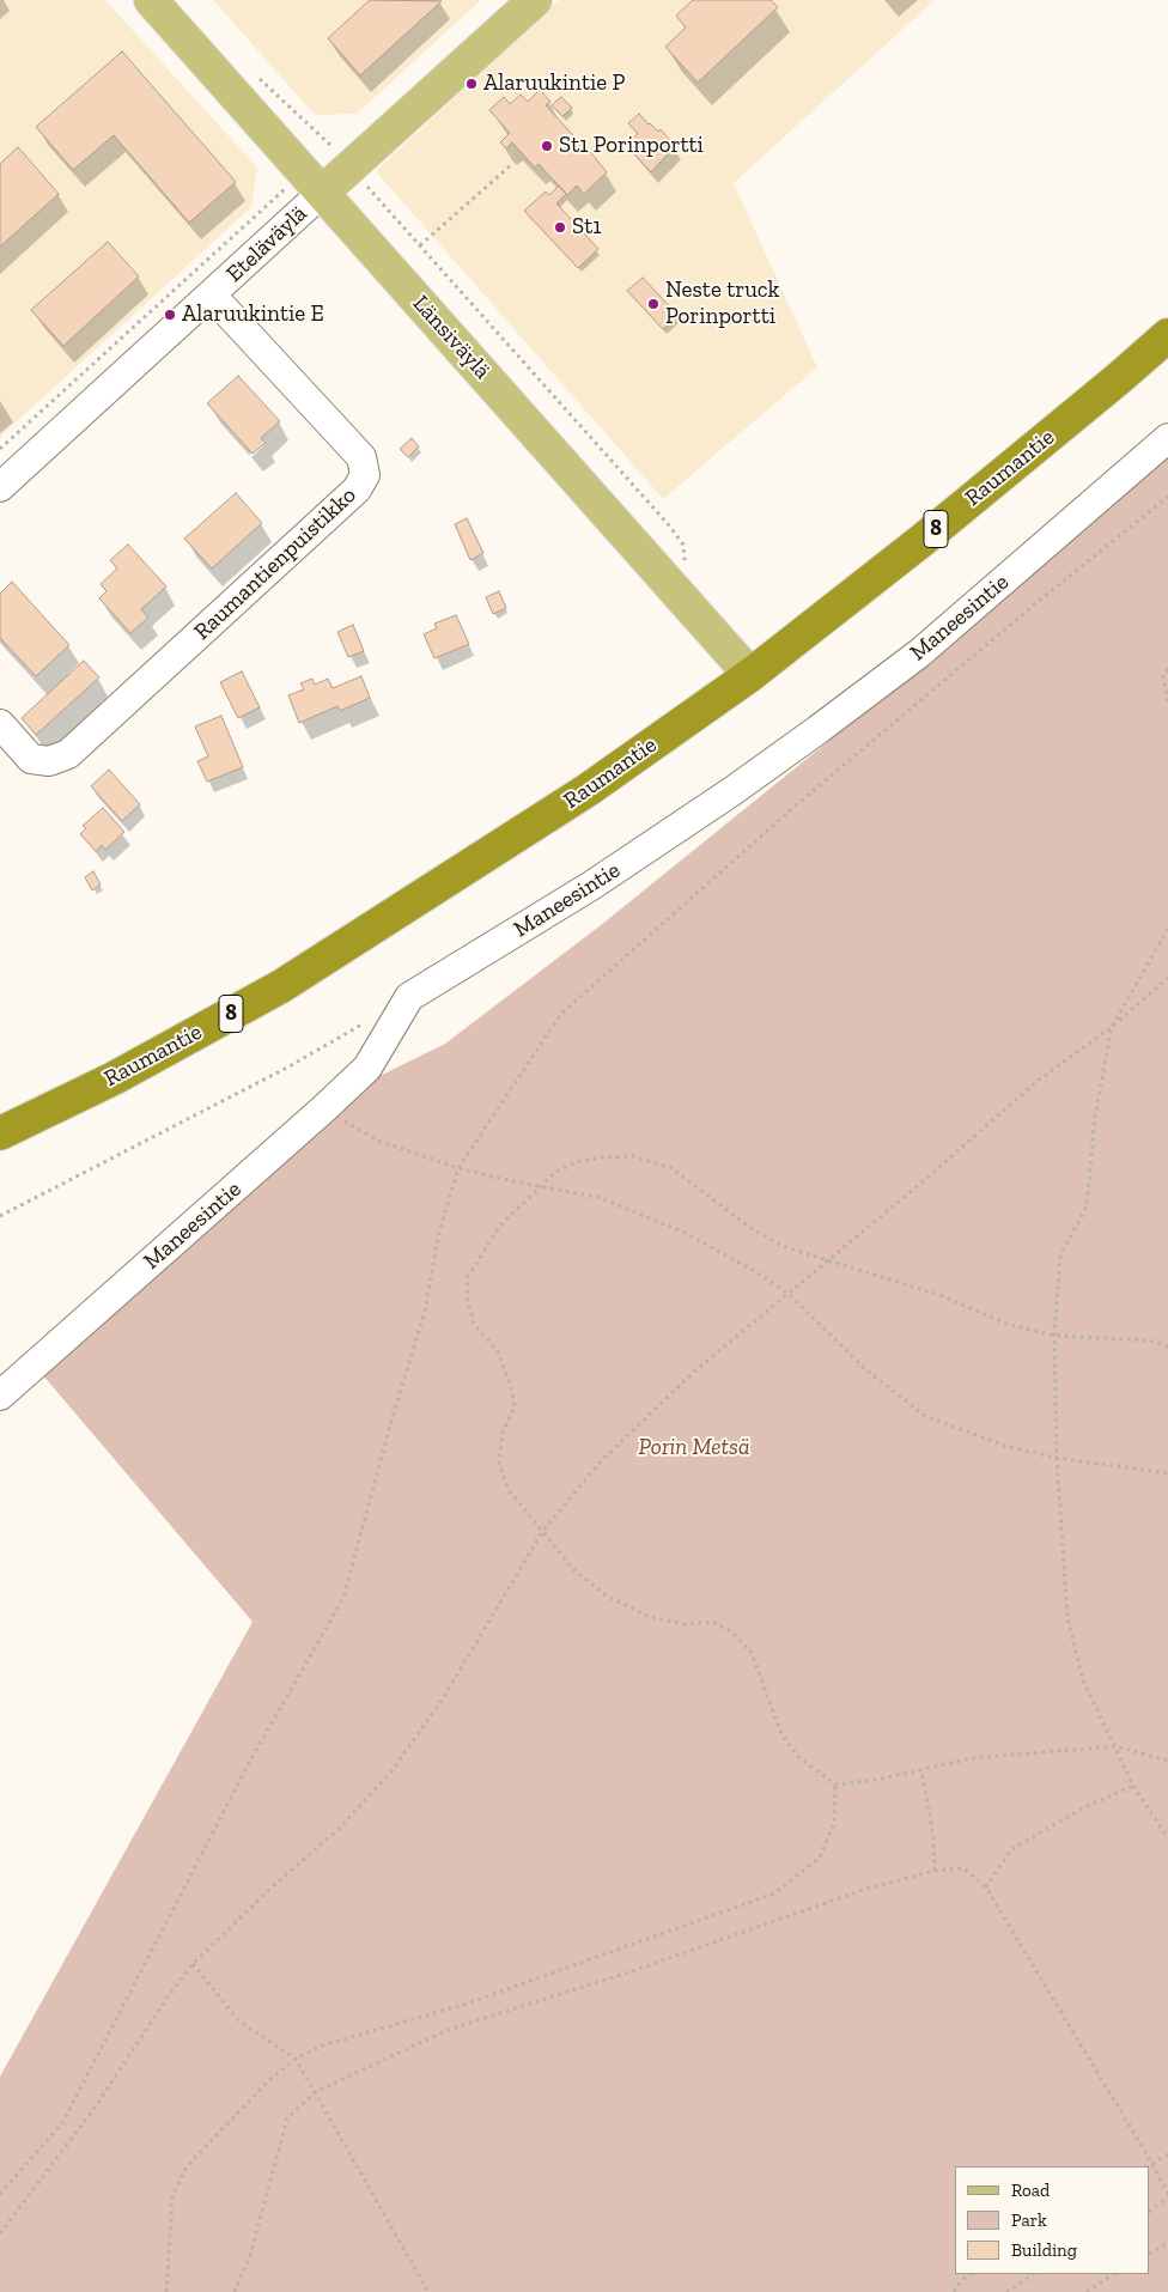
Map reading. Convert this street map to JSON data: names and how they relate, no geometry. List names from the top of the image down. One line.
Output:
{"streets":{"highway":["Raumantie","8"],"main road":["Eteläväylä","Länsiväylä"],"street":["Raumantienpuistikko","Maneesintie"]},"crossings":[["Eteläväylä","Länsiväylä"],["Eteläväylä","Raumantienpuistikko"],["Länsiväylä","Raumantie"]],"parks":["Porin Metsä"],"places":["Alaruukintie P","St1 Porinportti","St1","Neste truck Porinportti","Alaruukintie E"],"legend":["Road","Park","Building"]}
